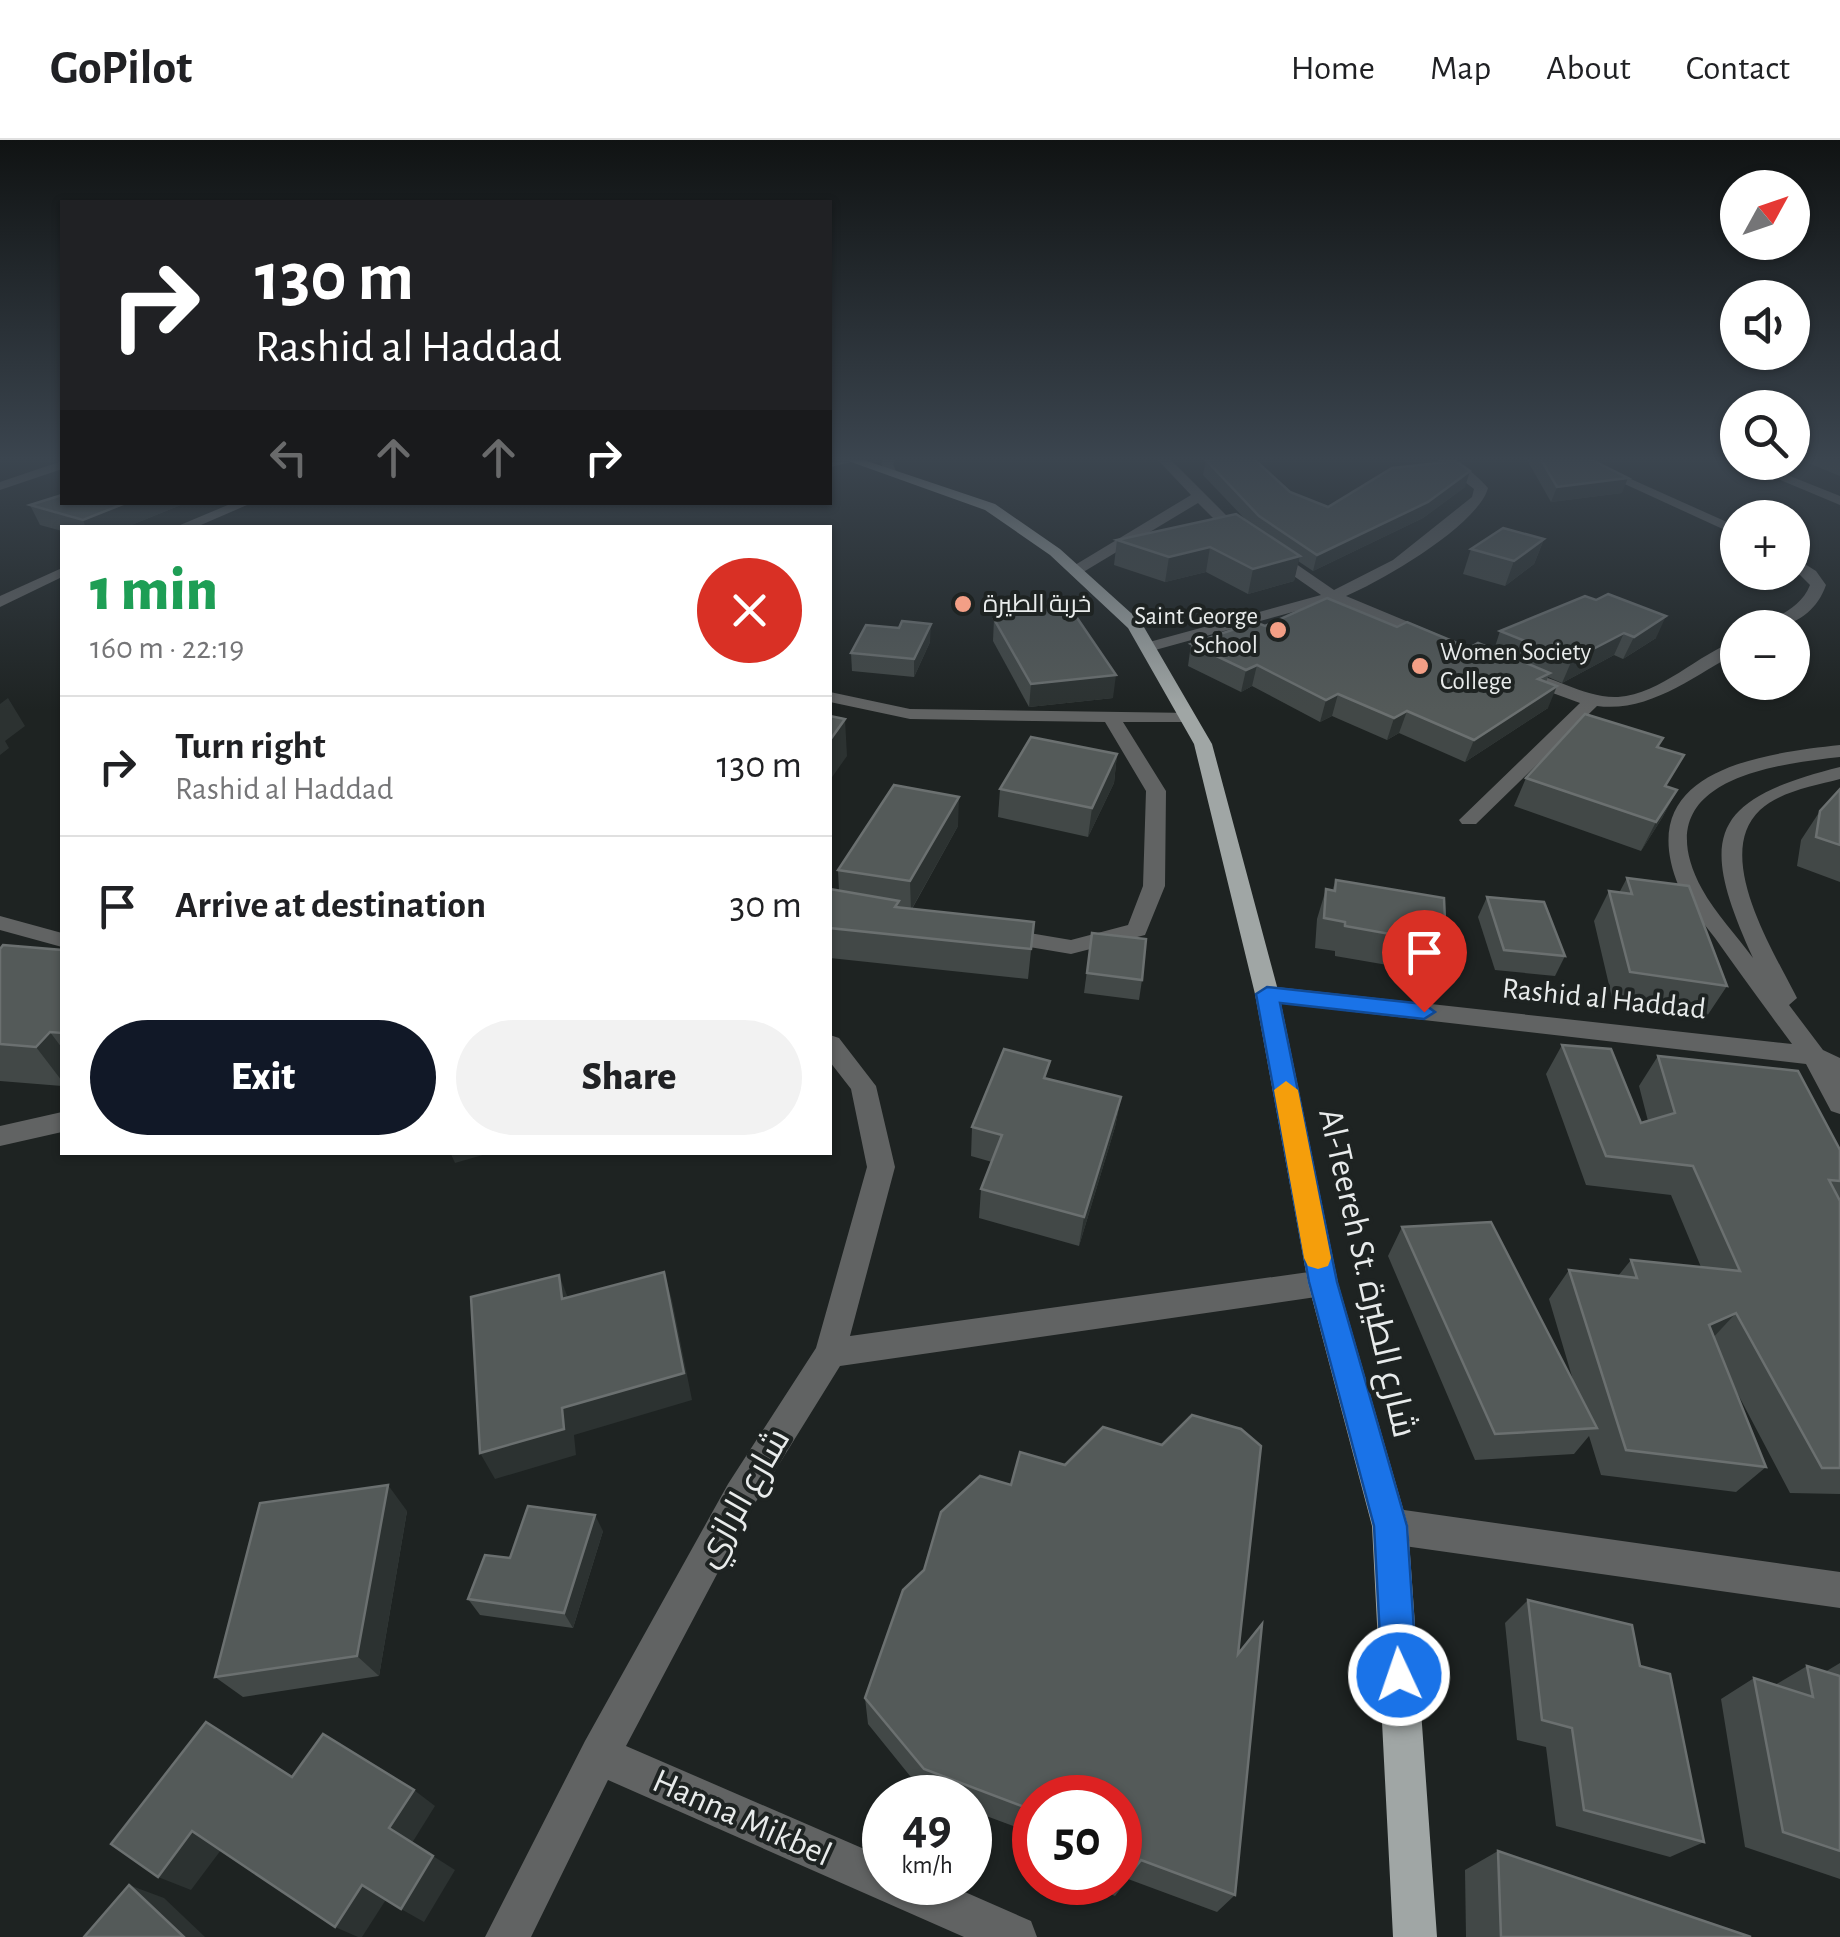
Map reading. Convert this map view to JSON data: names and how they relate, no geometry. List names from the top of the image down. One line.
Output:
{"streets":{"main road":["Al-Teereh St. شارع الطيرة"],"street":["Rashid al Haddad","شارع الرازي","Hanna Mikbel"]},"crossings":[["Rashid al Haddad","Al-Teereh St. شارع الطيرة"],["شارع الرازي","Hanna Mikbel"]],"places":["خربة الطيرة","Saint George School","Women Society College"],"north":"top right","page":{"header":"GoPilot","nav":["Home","Map","About","Contact"],"map_buttons":["+","−"],"turn":["130 m","Rashid al Haddad"],"heading":["1 min","160 m · 22:19"],"list":[{"name":"Turn right","note":"Rashid al Haddad","value":"130 m"},{"name":"Arrive at destination","value":"30 m"}],"buttons":["Exit","Share"],"speed":"49 km/h","limit":"50"}}
